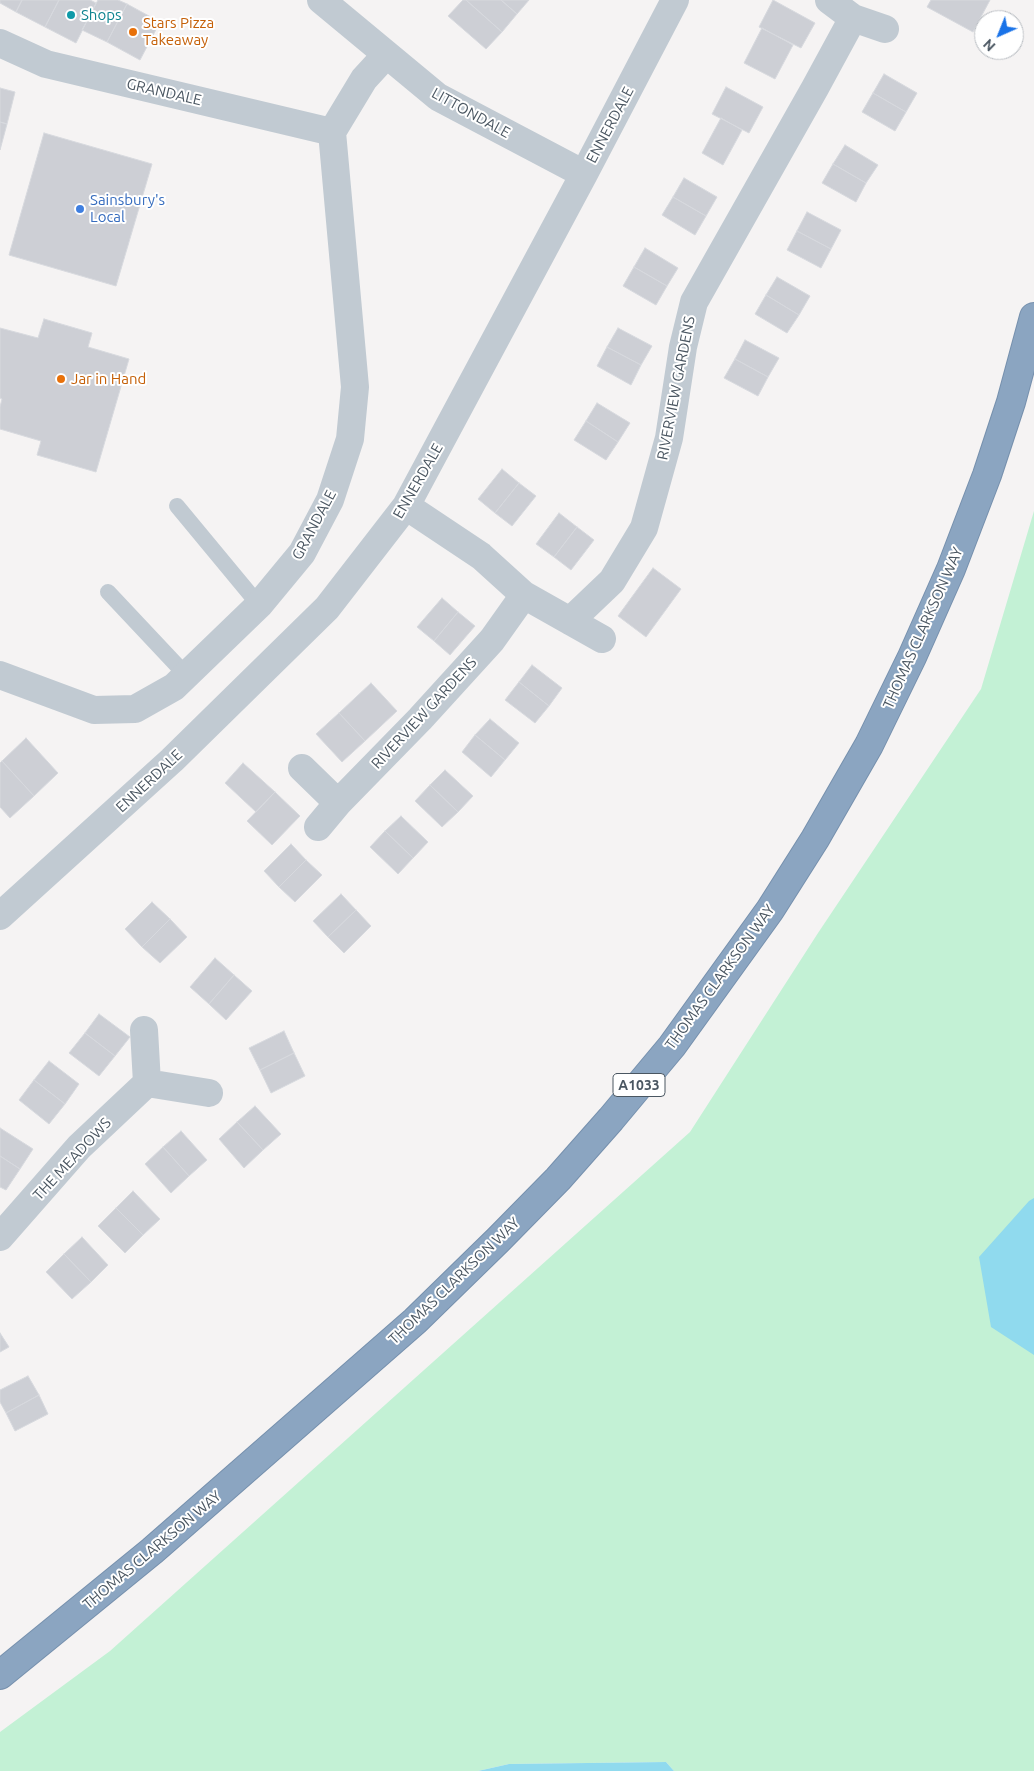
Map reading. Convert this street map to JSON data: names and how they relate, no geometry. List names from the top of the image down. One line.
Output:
{"streets":{"highway":["THOMAS CLARKSON WAY","A1033"],"street":["GRANDALE","LITTONDALE","ENNERDALE","RIVERVIEW GARDENS","THE MEADOWS"]},"crossings":[["LITTONDALE","ENNERDALE"]],"places":["Shops","Stars Pizza Takeaway","Sainsbury's Local","Jar in Hand"],"north":"bottom left"}
